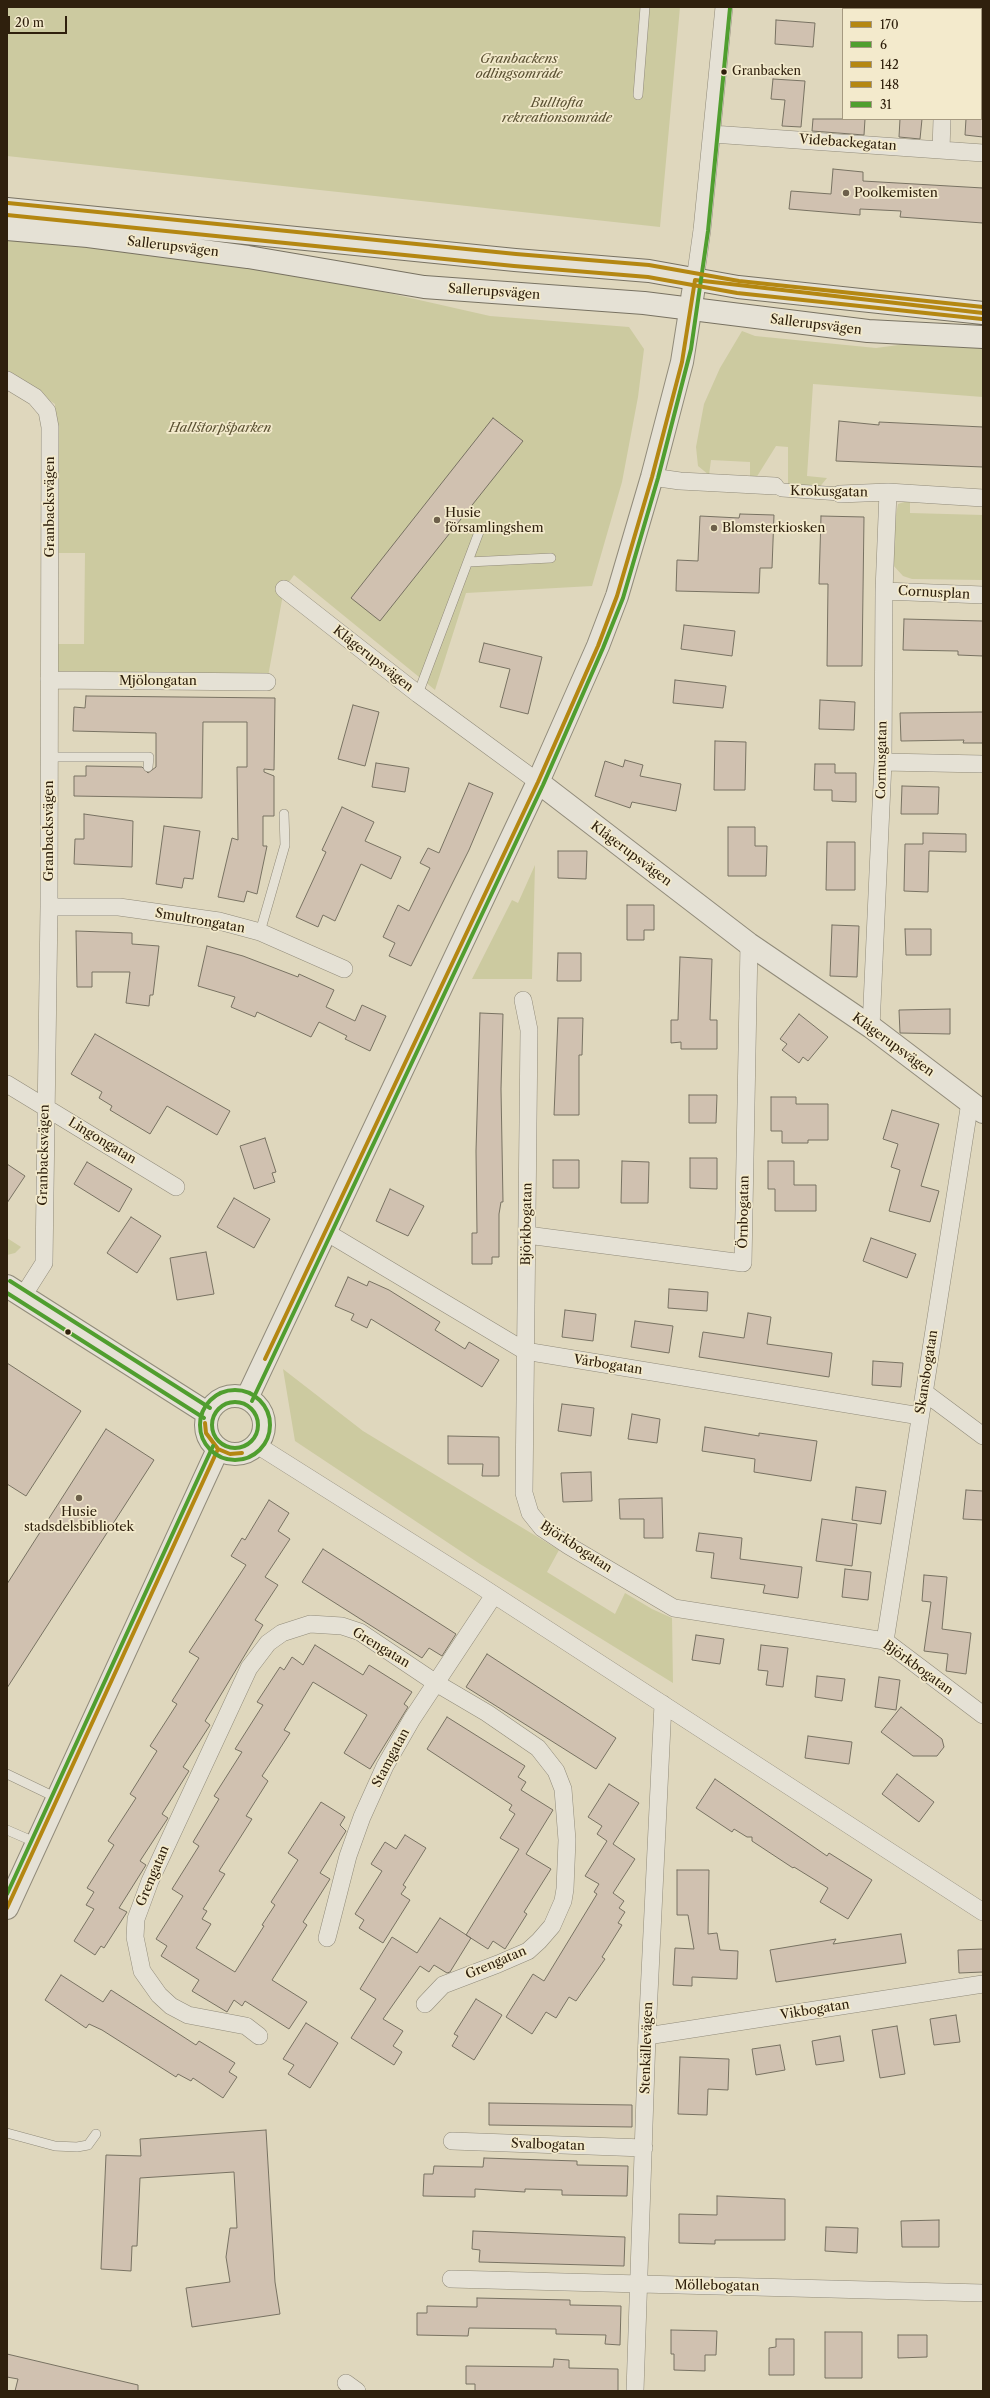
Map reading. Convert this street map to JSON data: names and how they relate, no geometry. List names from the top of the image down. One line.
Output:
{"streets":{"street":["Videbackegatan","Sallerupsvägen","Krokusgatan","Granbacksvägen","Cornusplan","Klågerupsvägen","Mjölongatan","Cornusgatan","Smultrongatan","Lingongatan","Örnbogatan","Björkbogatan","Vårbogatan","Skansbogatan","Grengatan","Stamgatan","Vikbogatan","Stenkällevägen","Svalbogatan","Möllebogatan"]},"crossings":[["Krokusgatan","Cornusgatan"],["Granbacksvägen","Mjölongatan"],["Granbacksvägen","Smultrongatan"],["Granbacksvägen","Lingongatan"],["Cornusplan","Cornusgatan"],["Klågerupsvägen","Cornusgatan"],["Klågerupsvägen","Örnbogatan"],["Klågerupsvägen","Skansbogatan"],["Örnbogatan","Björkbogatan"],["Björkbogatan","Vårbogatan"],["Björkbogatan","Skansbogatan"],["Vårbogatan","Skansbogatan"],["Grengatan","Stamgatan"],["Vikbogatan","Stenkällevägen"],["Stenkällevägen","Svalbogatan"],["Stenkällevägen","Möllebogatan"]],"parks":["Granbackens odlingsområde","Bulltofta rekreationsområde","Hallstorpsparken"],"places":["Granbacken","Poolkemisten","Husie församlingshem","Blomsterkiosken","Husie stadsdelsbibliotek"],"lines":["transit line 6","transit line 148","transit line 142","transit line 170","transit line 31"],"legend":["170","6","142","148","31"],"scale_bar":"20 m"}
